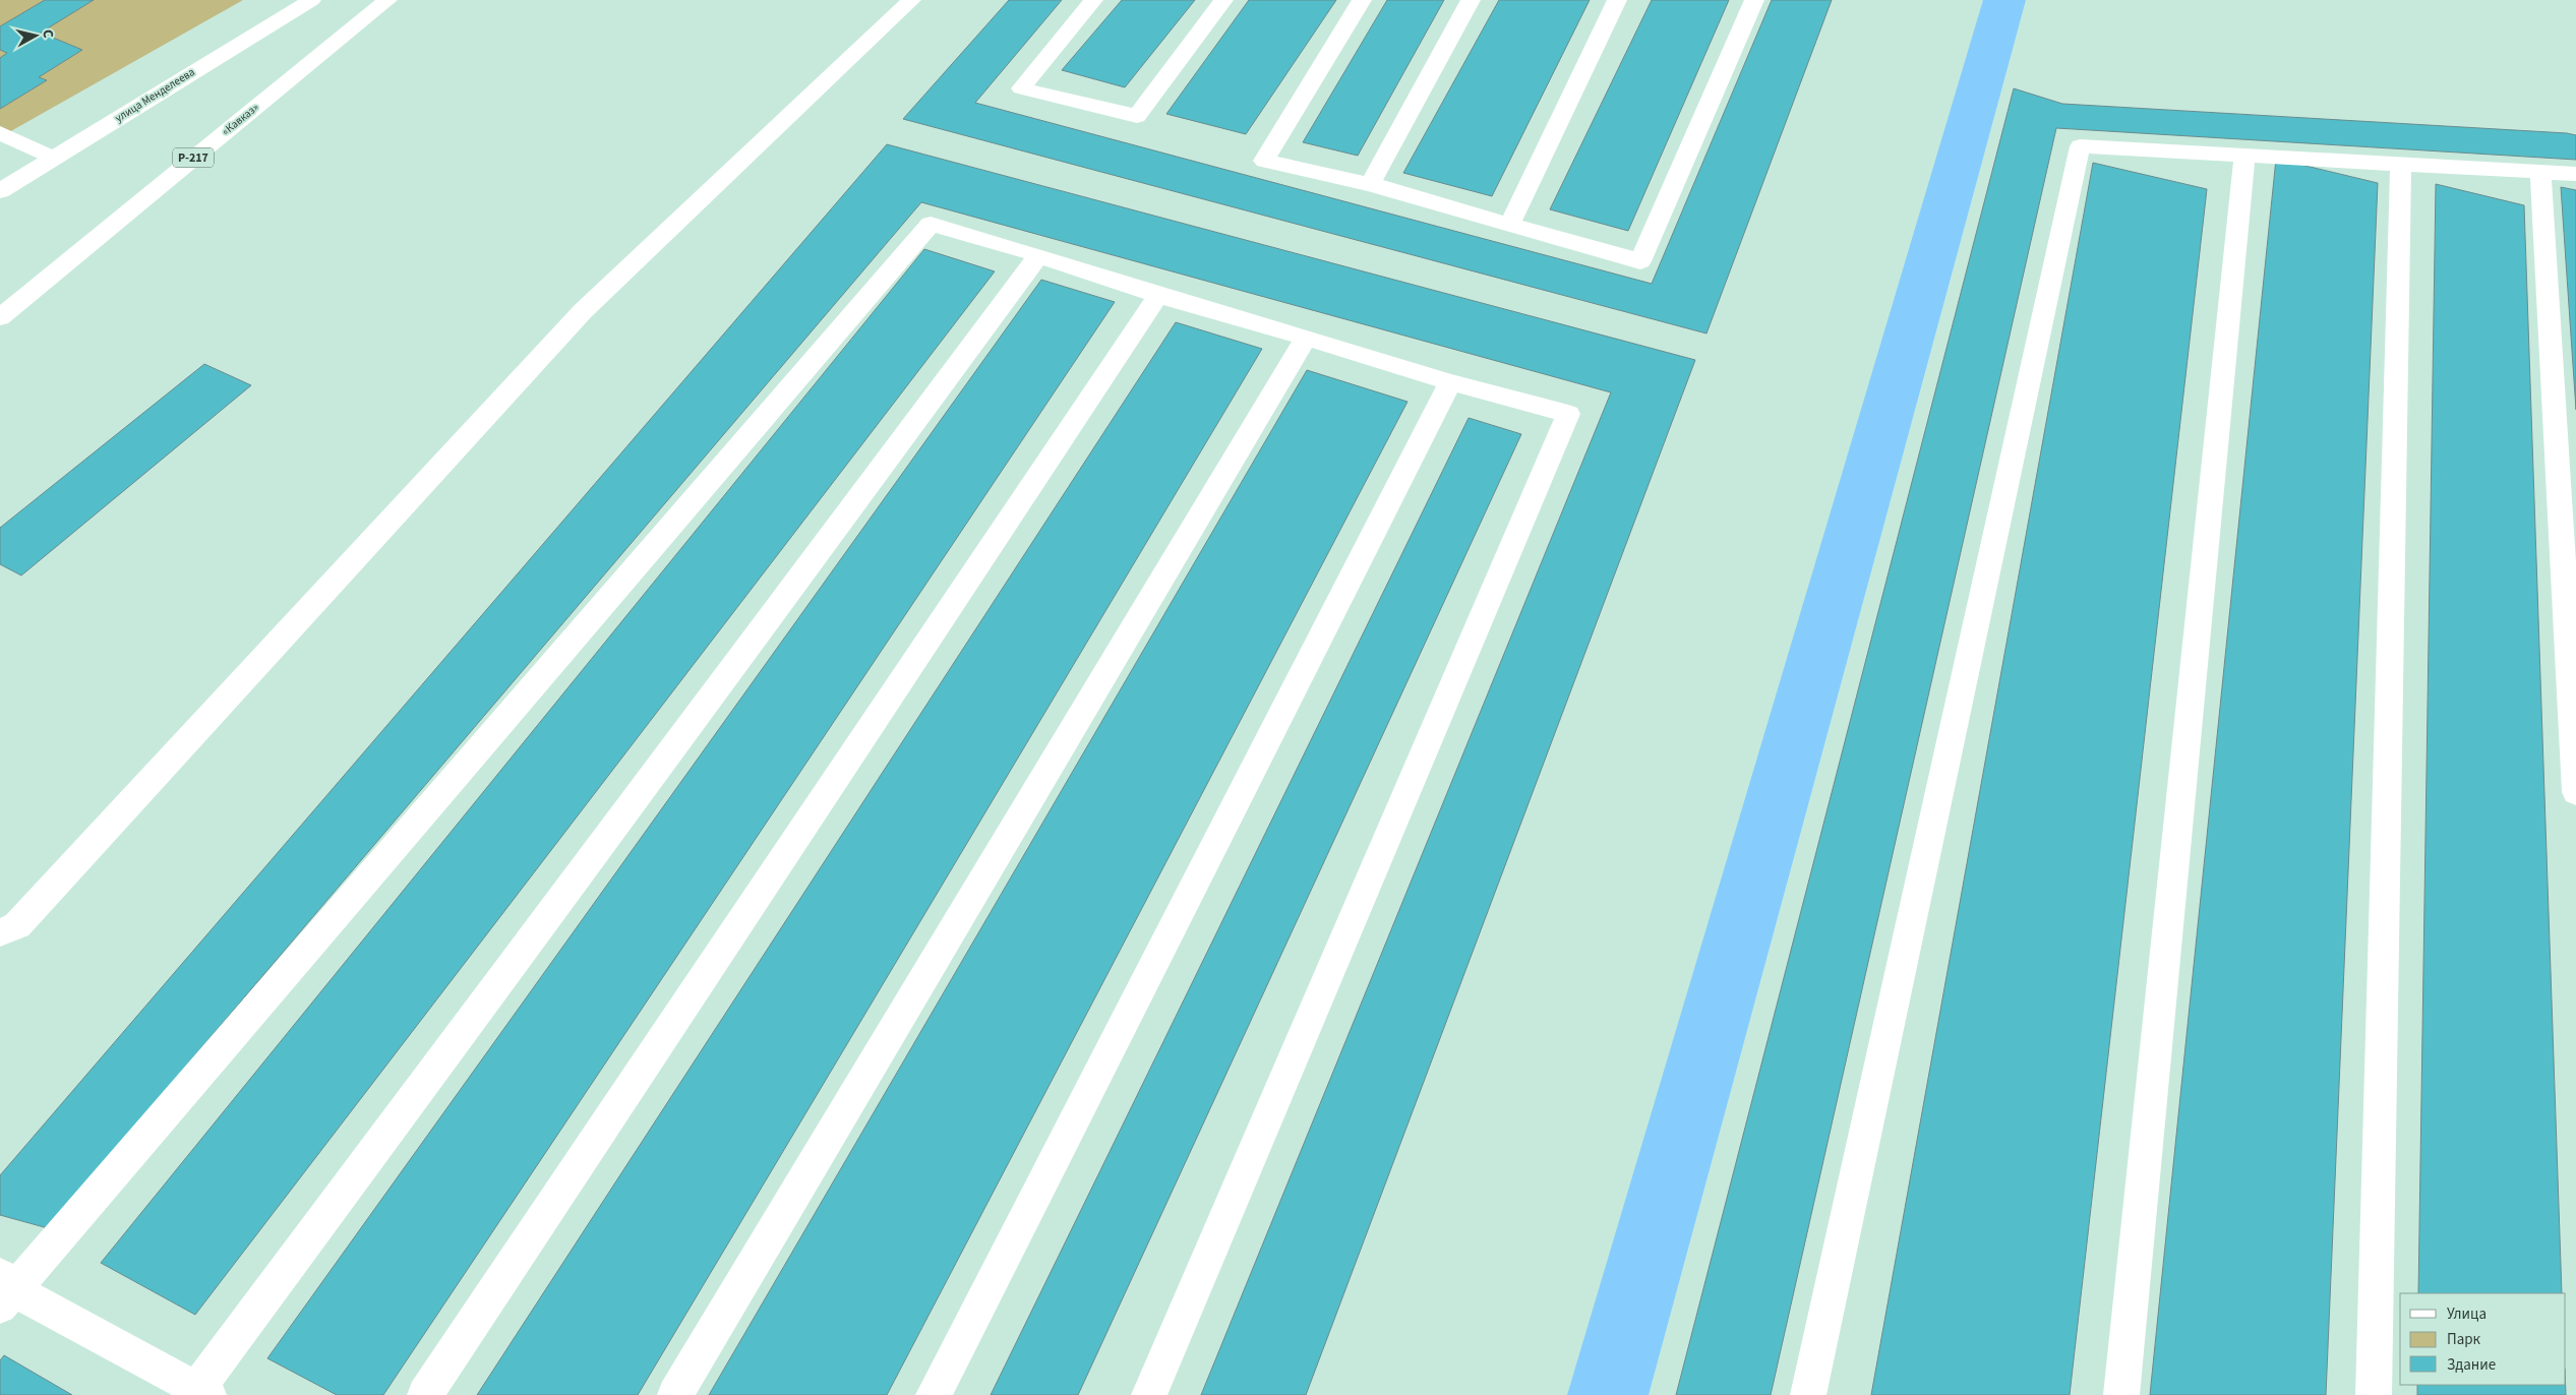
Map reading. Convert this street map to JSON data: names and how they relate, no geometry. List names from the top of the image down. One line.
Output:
{"streets":{"main road":["улица Менделеева","«Кавказ»","Р-217"]},"legend":["Улица","Парк","Здание"],"north":"right"}
